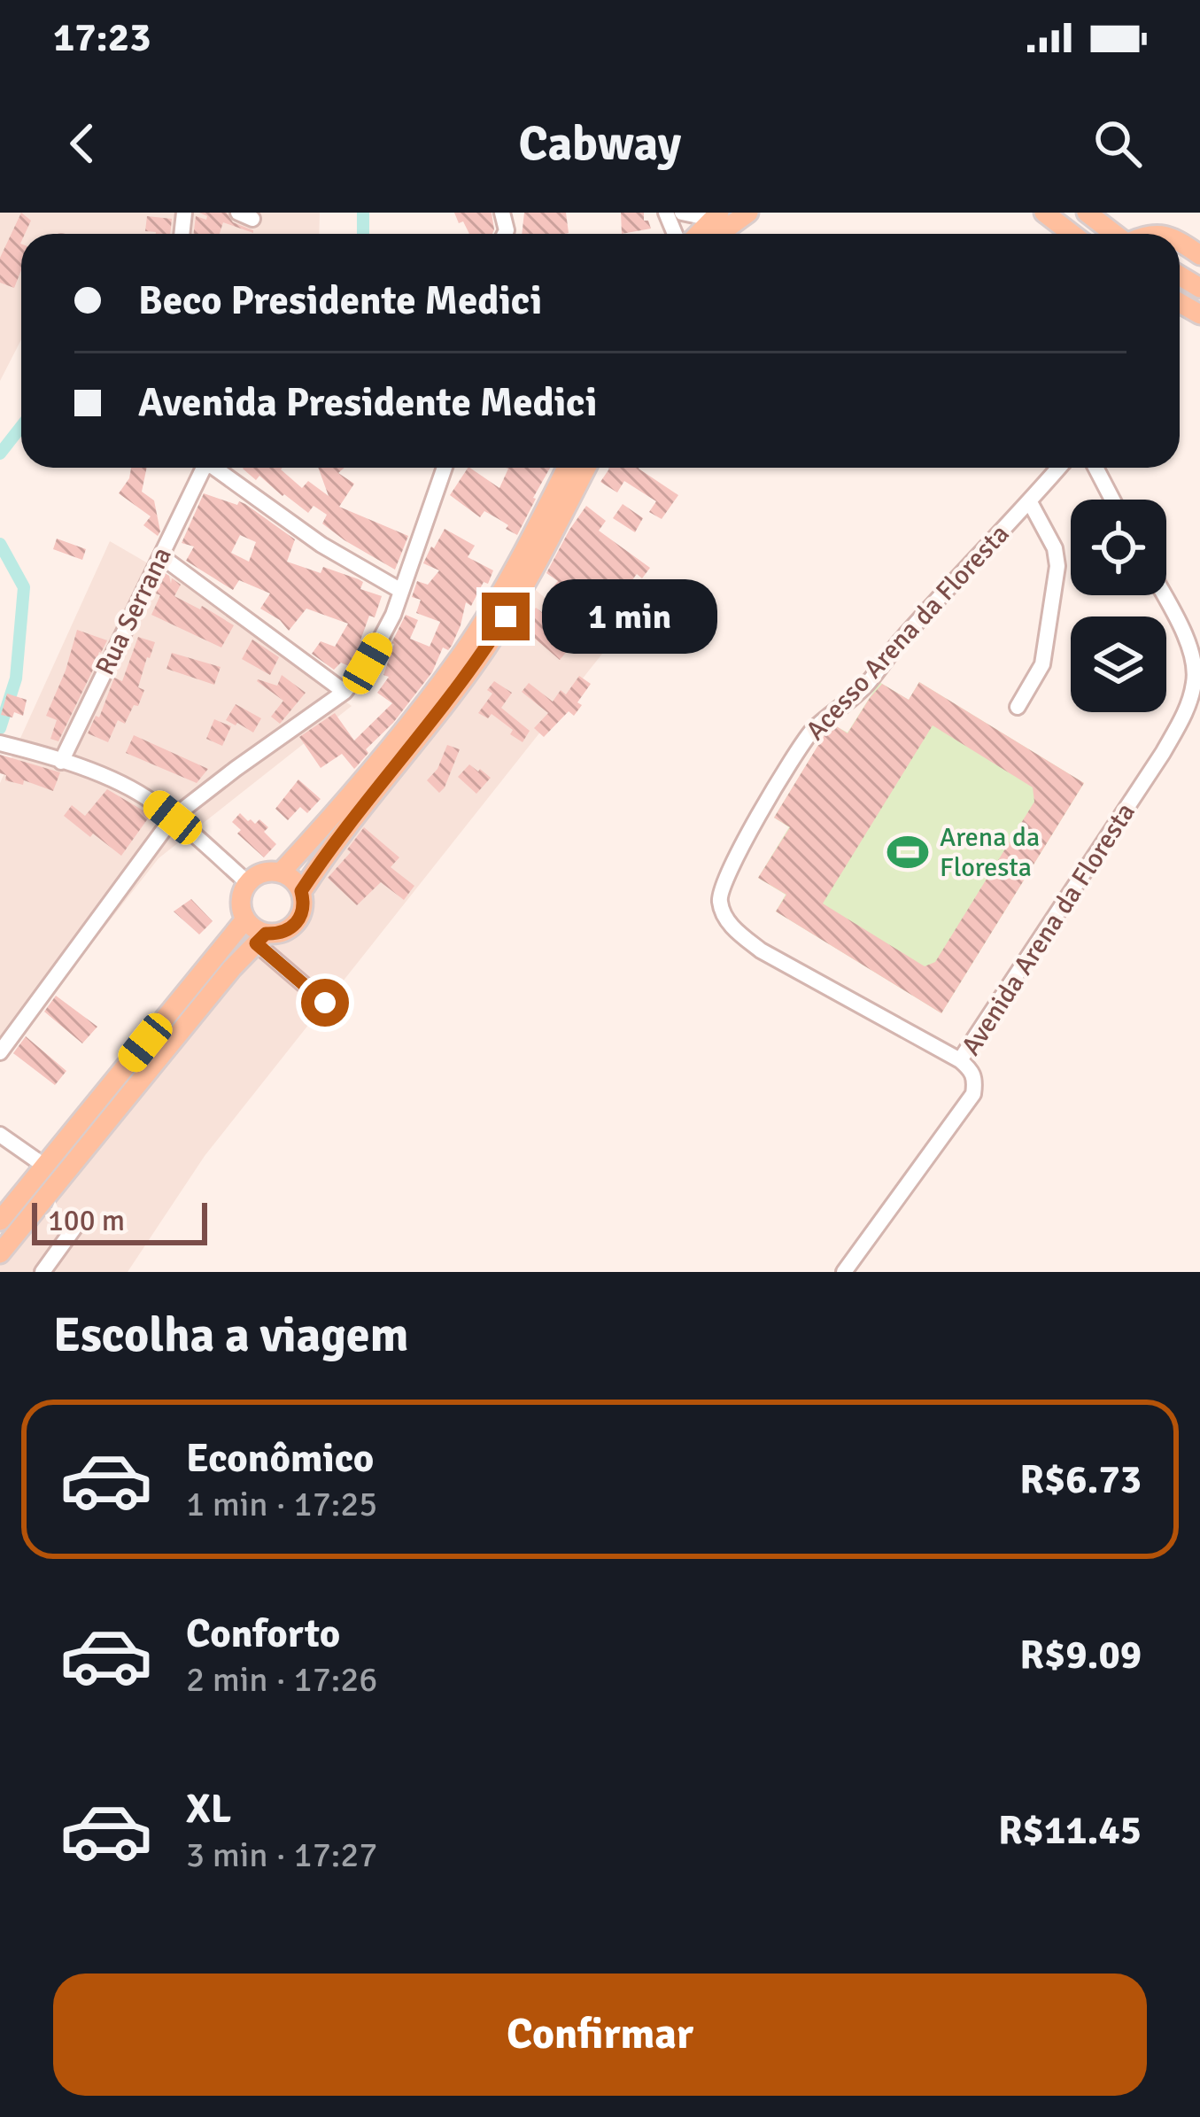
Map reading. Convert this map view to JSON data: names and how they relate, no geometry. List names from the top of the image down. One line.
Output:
{"streets":{"street":["Rua Serrana","Acesso Arena da Floresta","Avenida Arena da Floresta"]},"crossings":[["Acesso Arena da Floresta","Avenida Arena da Floresta"]],"places":{"sports":["Arena da Floresta"]},"scale_bar":"100 m","page":{"status":"17:23","header":"Cabway","banner":["Beco Presidente Medici","Avenida Presidente Medici"],"bubble":"1 min","scale":"100 m","heading":"Escolha a viagem","list":[{"name":"Econômico","note":"1 min · 17:25","value":"R$6.73"},{"name":"Conforto","note":"2 min · 17:26","value":"R$9.09"},{"name":"XL","note":"3 min · 17:27","value":"R$11.45"}],"buttons":"Confirmar"}}
